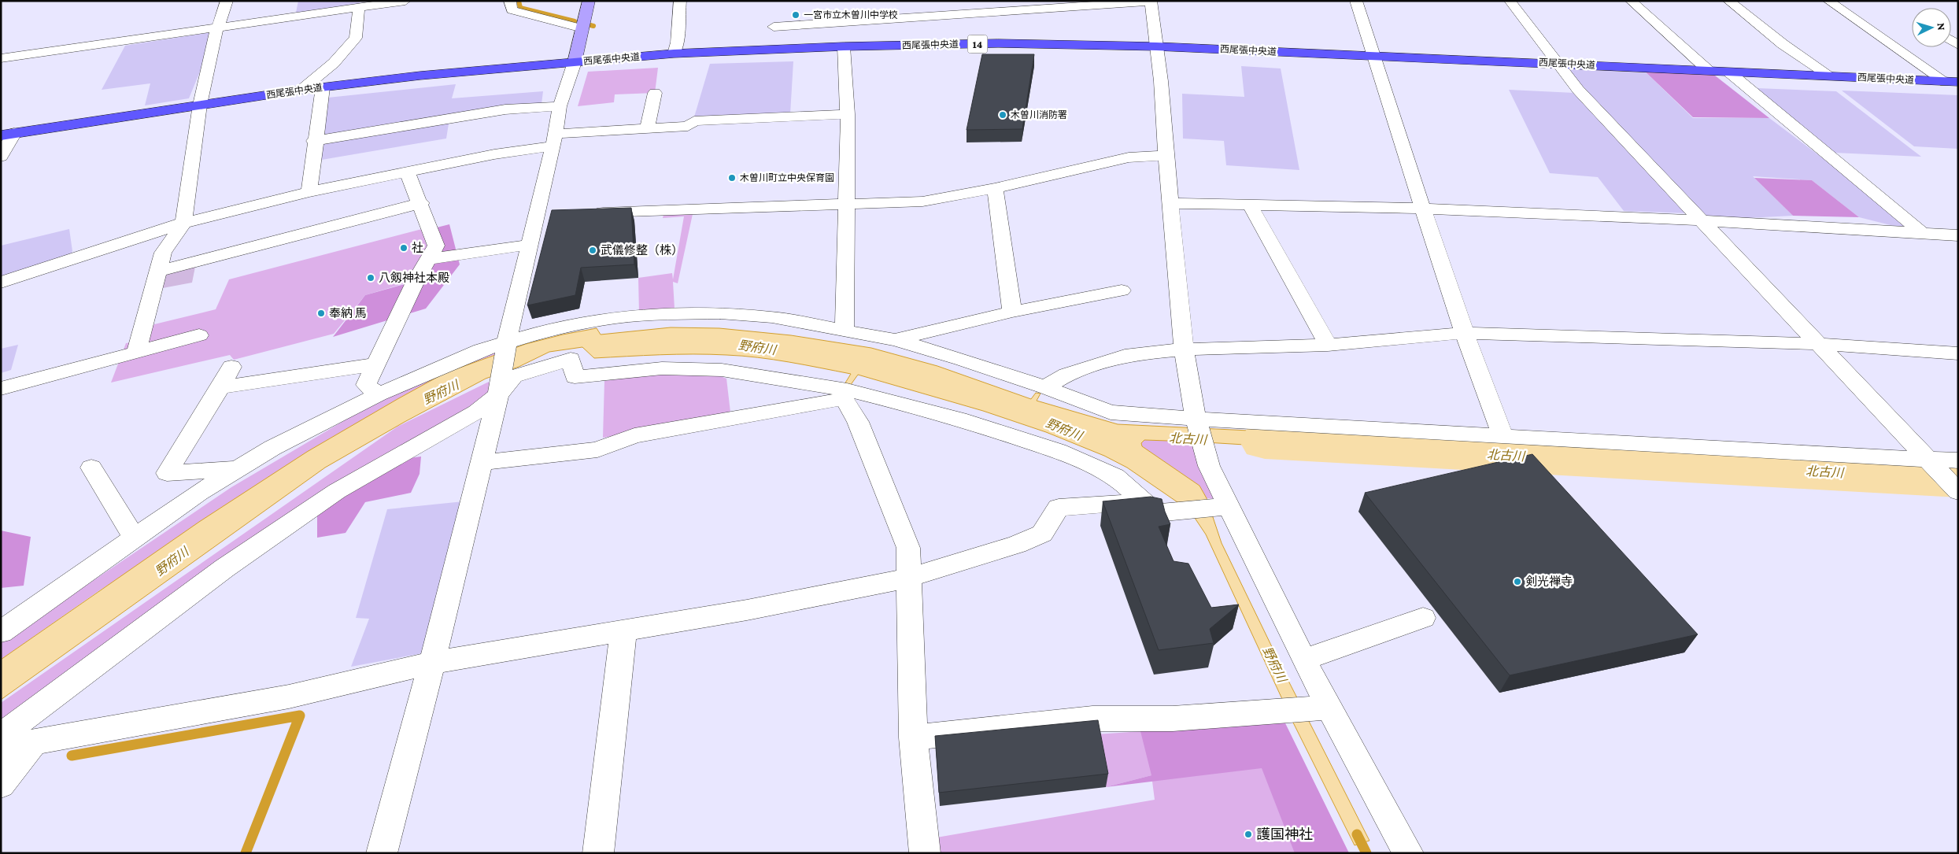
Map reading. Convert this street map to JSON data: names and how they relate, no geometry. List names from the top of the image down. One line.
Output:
{"streets":{"main road":["14","西尾張中央道"]},"water":["野府川","北古川"],"places":["一宮市立木曽川中学校","木曽川消防署","木曽川町立中央保育園","社","武儀修整（株）","八剱神社本殿","奉納 馬","剣光禅寺","護国神社"],"north":"right"}
